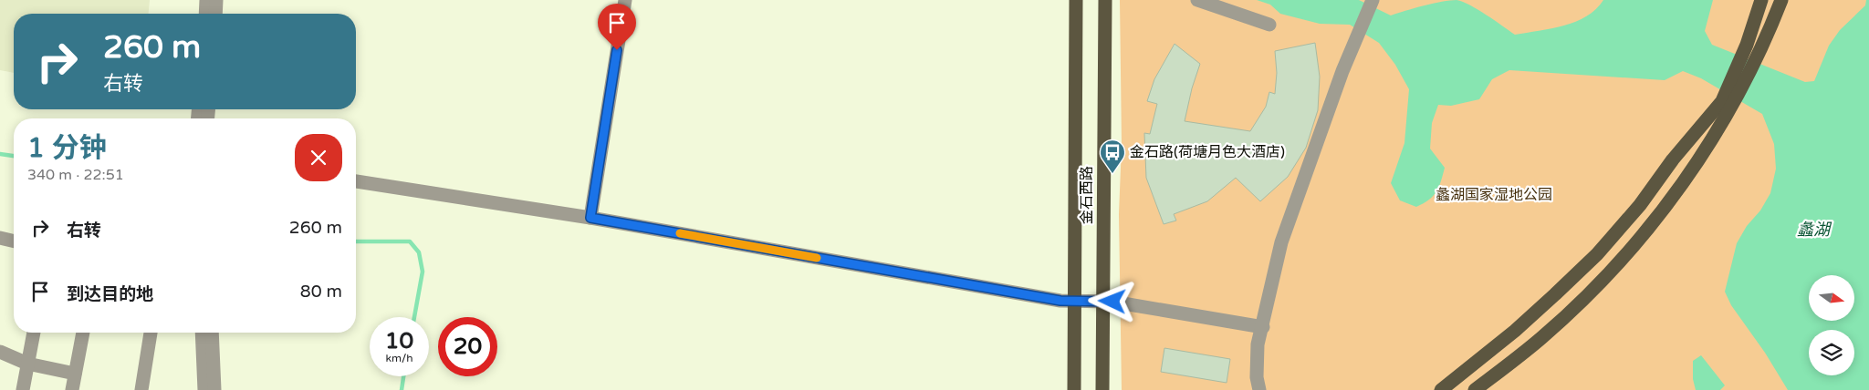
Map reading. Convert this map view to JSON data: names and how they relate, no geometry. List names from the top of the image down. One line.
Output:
{"streets":{"main road":["金石西路"]},"water":["蠡湖"],"parks":["蠡湖国家湿地公园"],"places":{"bus stop":["金石路(荷塘月色大酒店)"]},"north":"right","page":{"turn":["260 m","右转"],"heading":["1 分钟","340 m · 22:51"],"list":[{"name":"右转","value":"260 m"},{"name":"到达目的地","value":"80 m"}],"speed":"10 km/h","limit":"20"}}
